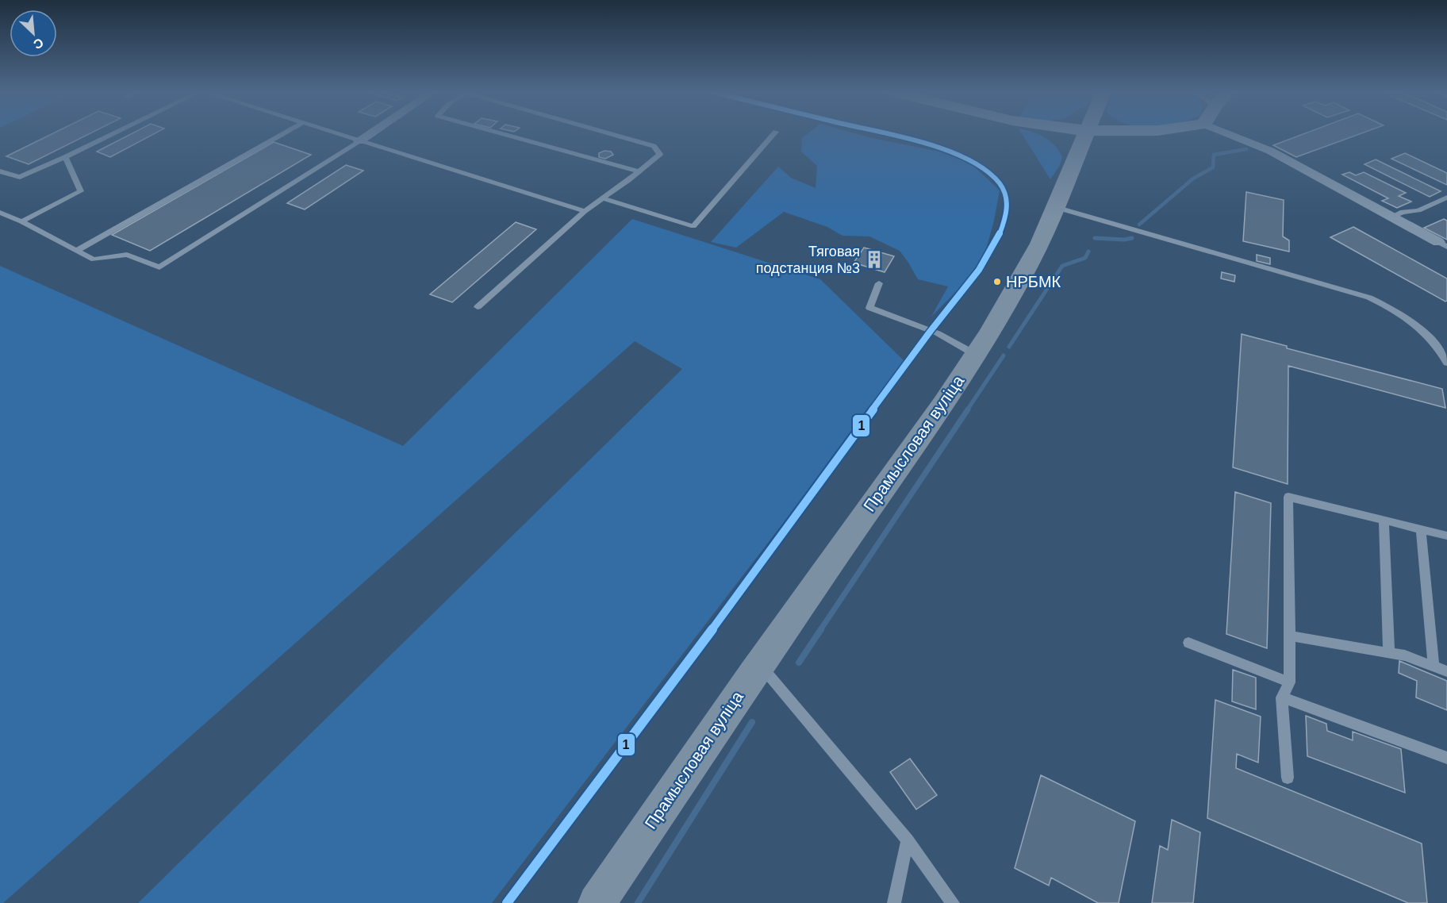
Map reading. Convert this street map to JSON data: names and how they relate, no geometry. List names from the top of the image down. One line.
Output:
{"streets":{"main road":["Прамысловая вуліца"]},"places":{"building":["Тяговая подстанция №3"],"other":["НРБМК"]},"lines":["transit line 1"],"north":"bottom right"}
